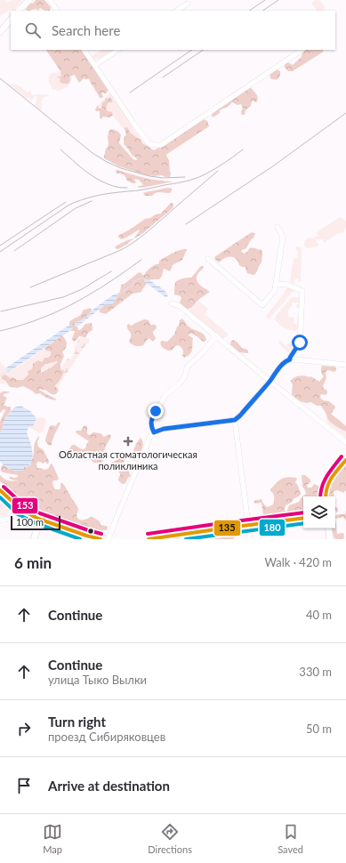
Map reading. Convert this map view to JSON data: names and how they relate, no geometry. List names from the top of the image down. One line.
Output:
{"places":{"health":["Областная стоматологическая поликлиника"]},"lines":["transit line 153","transit line 135","transit line 180"],"scale_bar":"100 m","page":{"search":"Search here","scale":"100 m","heading":["6 min","Walk · 420 m"],"list":[["Continue","40 m"],["Continue","улица Тыко Вылки","330 m"],["Turn right","проезд Сибиряковцев","50 m"],"Arrive at destination"],"nav":["Map","Directions","Saved"]}}
